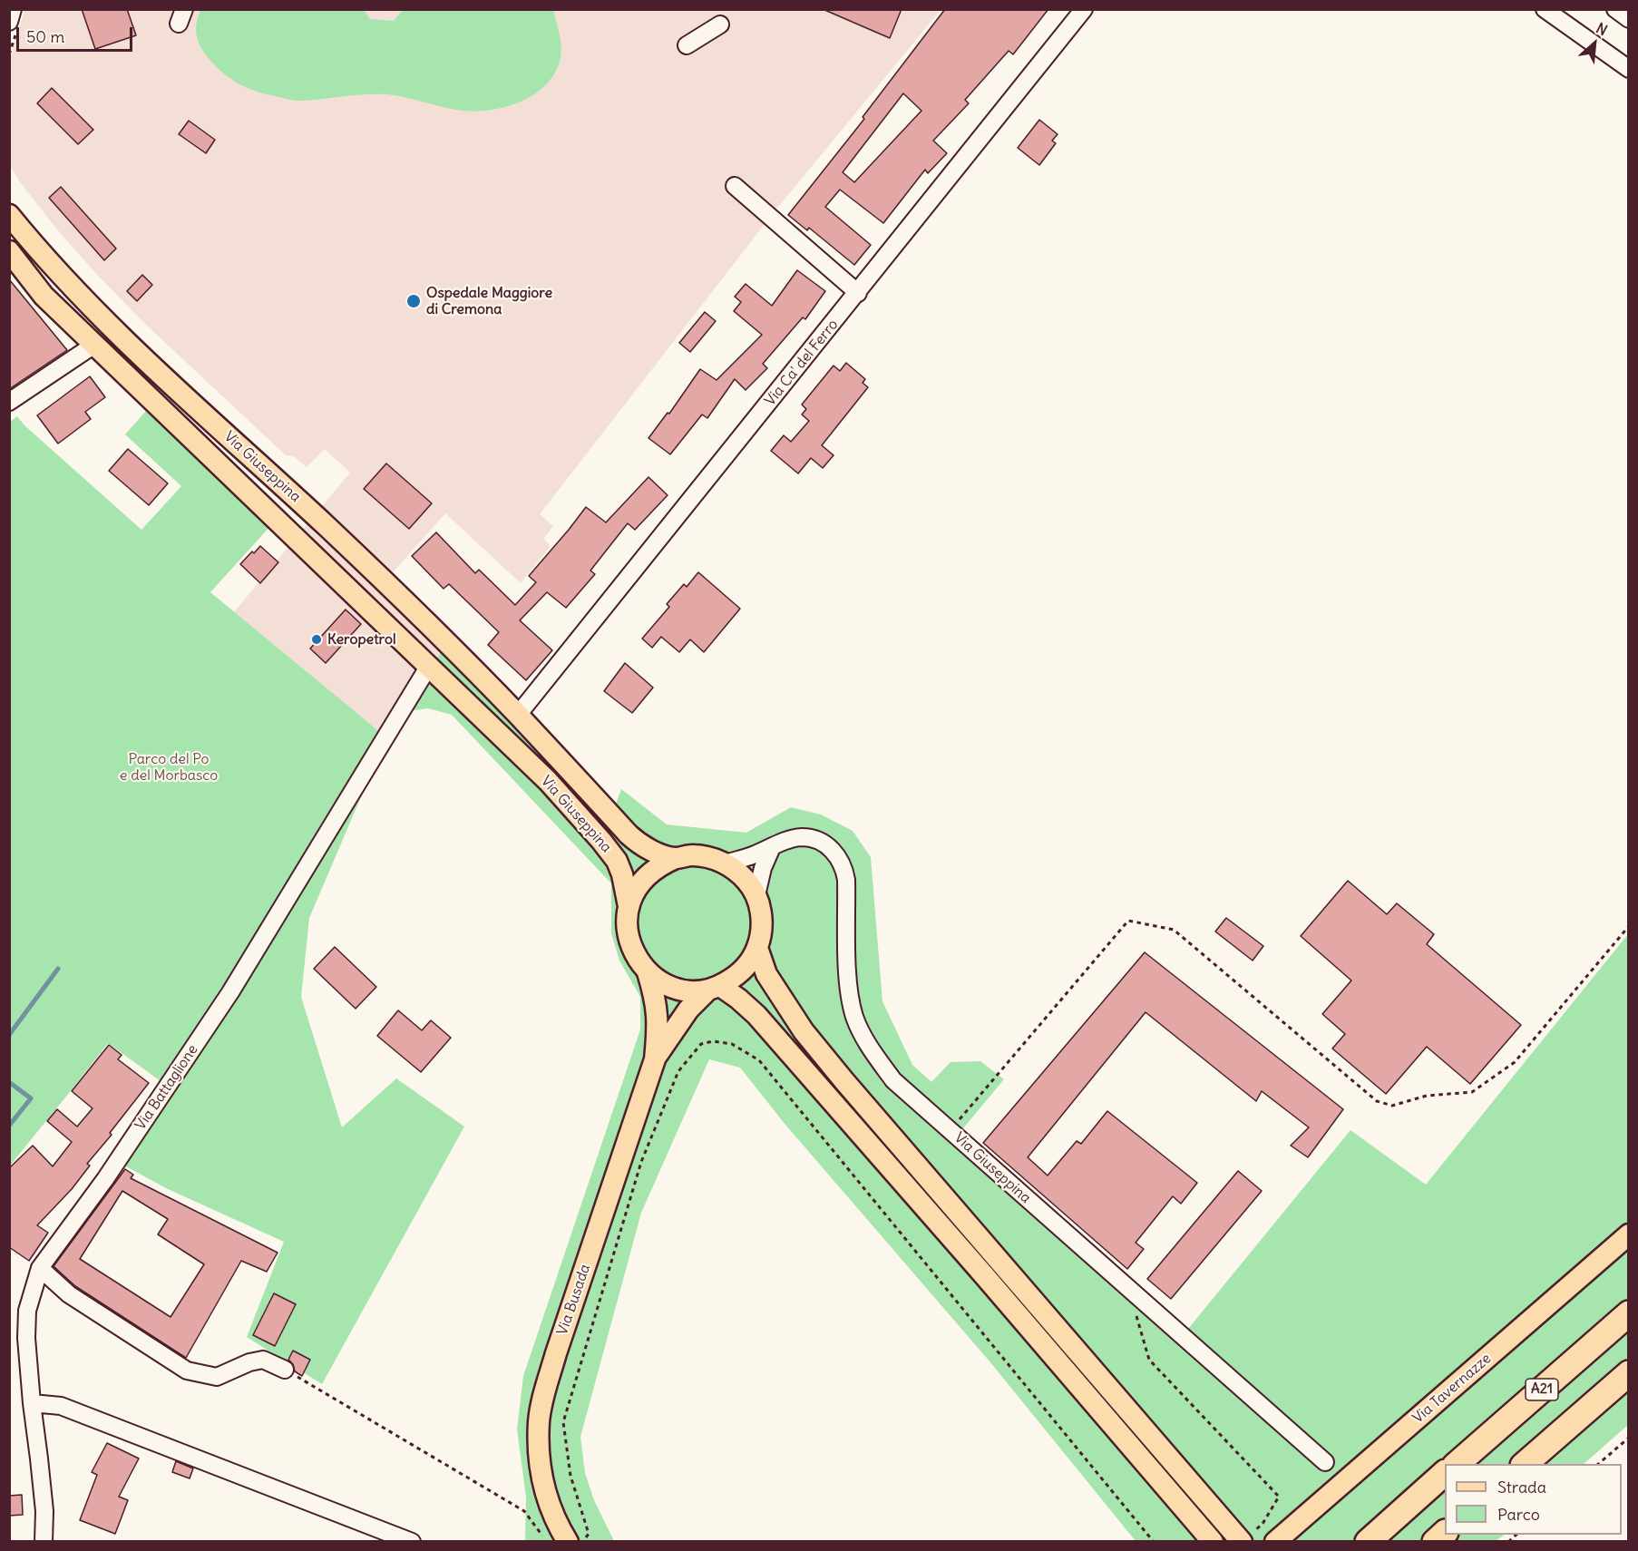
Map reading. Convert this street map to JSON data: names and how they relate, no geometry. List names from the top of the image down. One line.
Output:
{"streets":{"highway":["A21"],"main road":["Via Giuseppina","Via Busada","Via Tavernazze"],"street":["Via Ca' del Ferro","Via Battaglione"]},"crossings":[["Via Ca' del Ferro","Via Giuseppina"],["Via Giuseppina","Via Battaglione"],["Via Giuseppina","Via Busada"]],"parks":["Parco del Po e del Morbasco"],"places":["Ospedale Maggiore di Cremona","Keropetrol"],"legend":["Strada","Parco"],"scale_bar":"50 m","north":"top right"}
